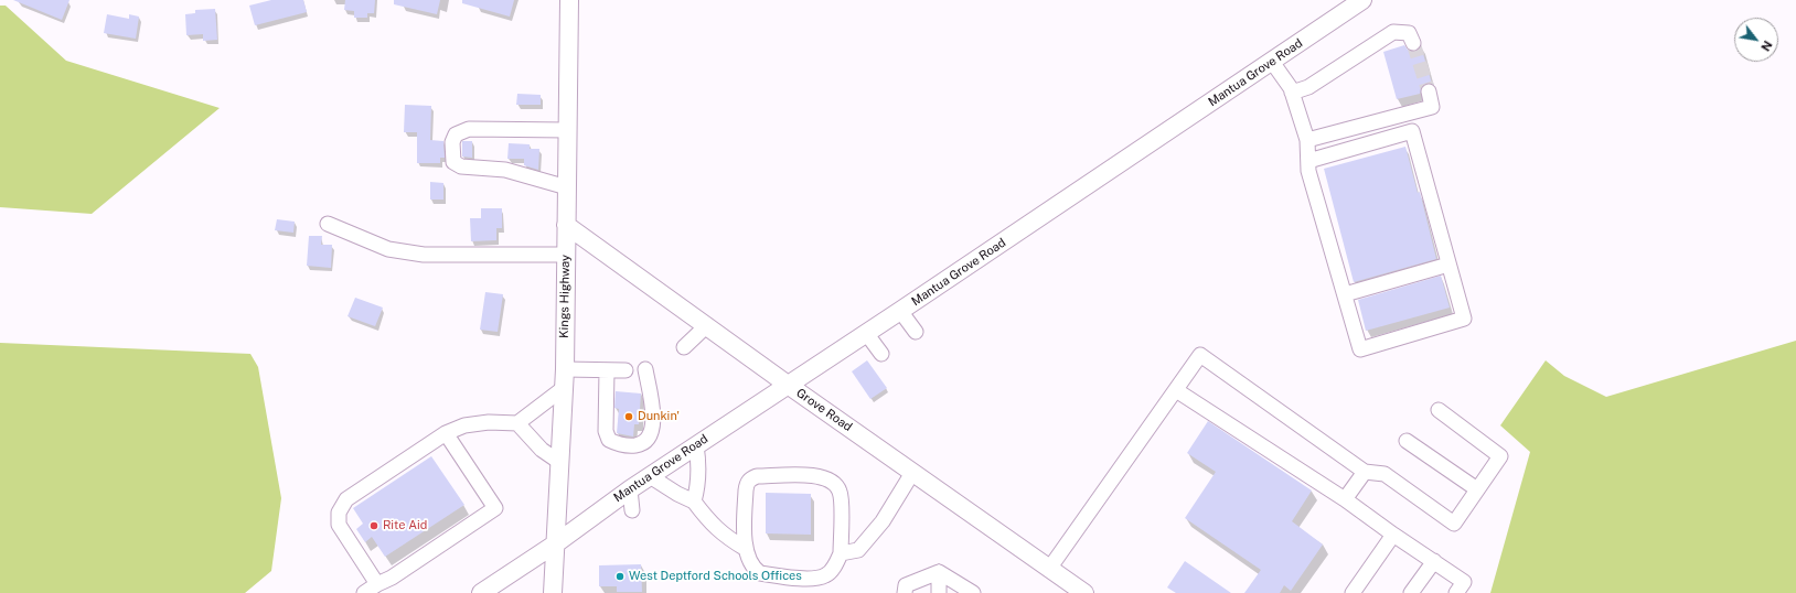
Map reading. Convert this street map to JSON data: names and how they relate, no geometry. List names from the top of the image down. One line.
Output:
{"streets":{"main road":["Mantua Grove Road","Kings Highway","Grove Road"]},"crossings":[["Mantua Grove Road","Kings Highway"],["Mantua Grove Road","Grove Road"],["Kings Highway","Grove Road"]],"places":["Dunkin'","Rite Aid","West Deptford Schools Offices"],"north":"bottom right"}
